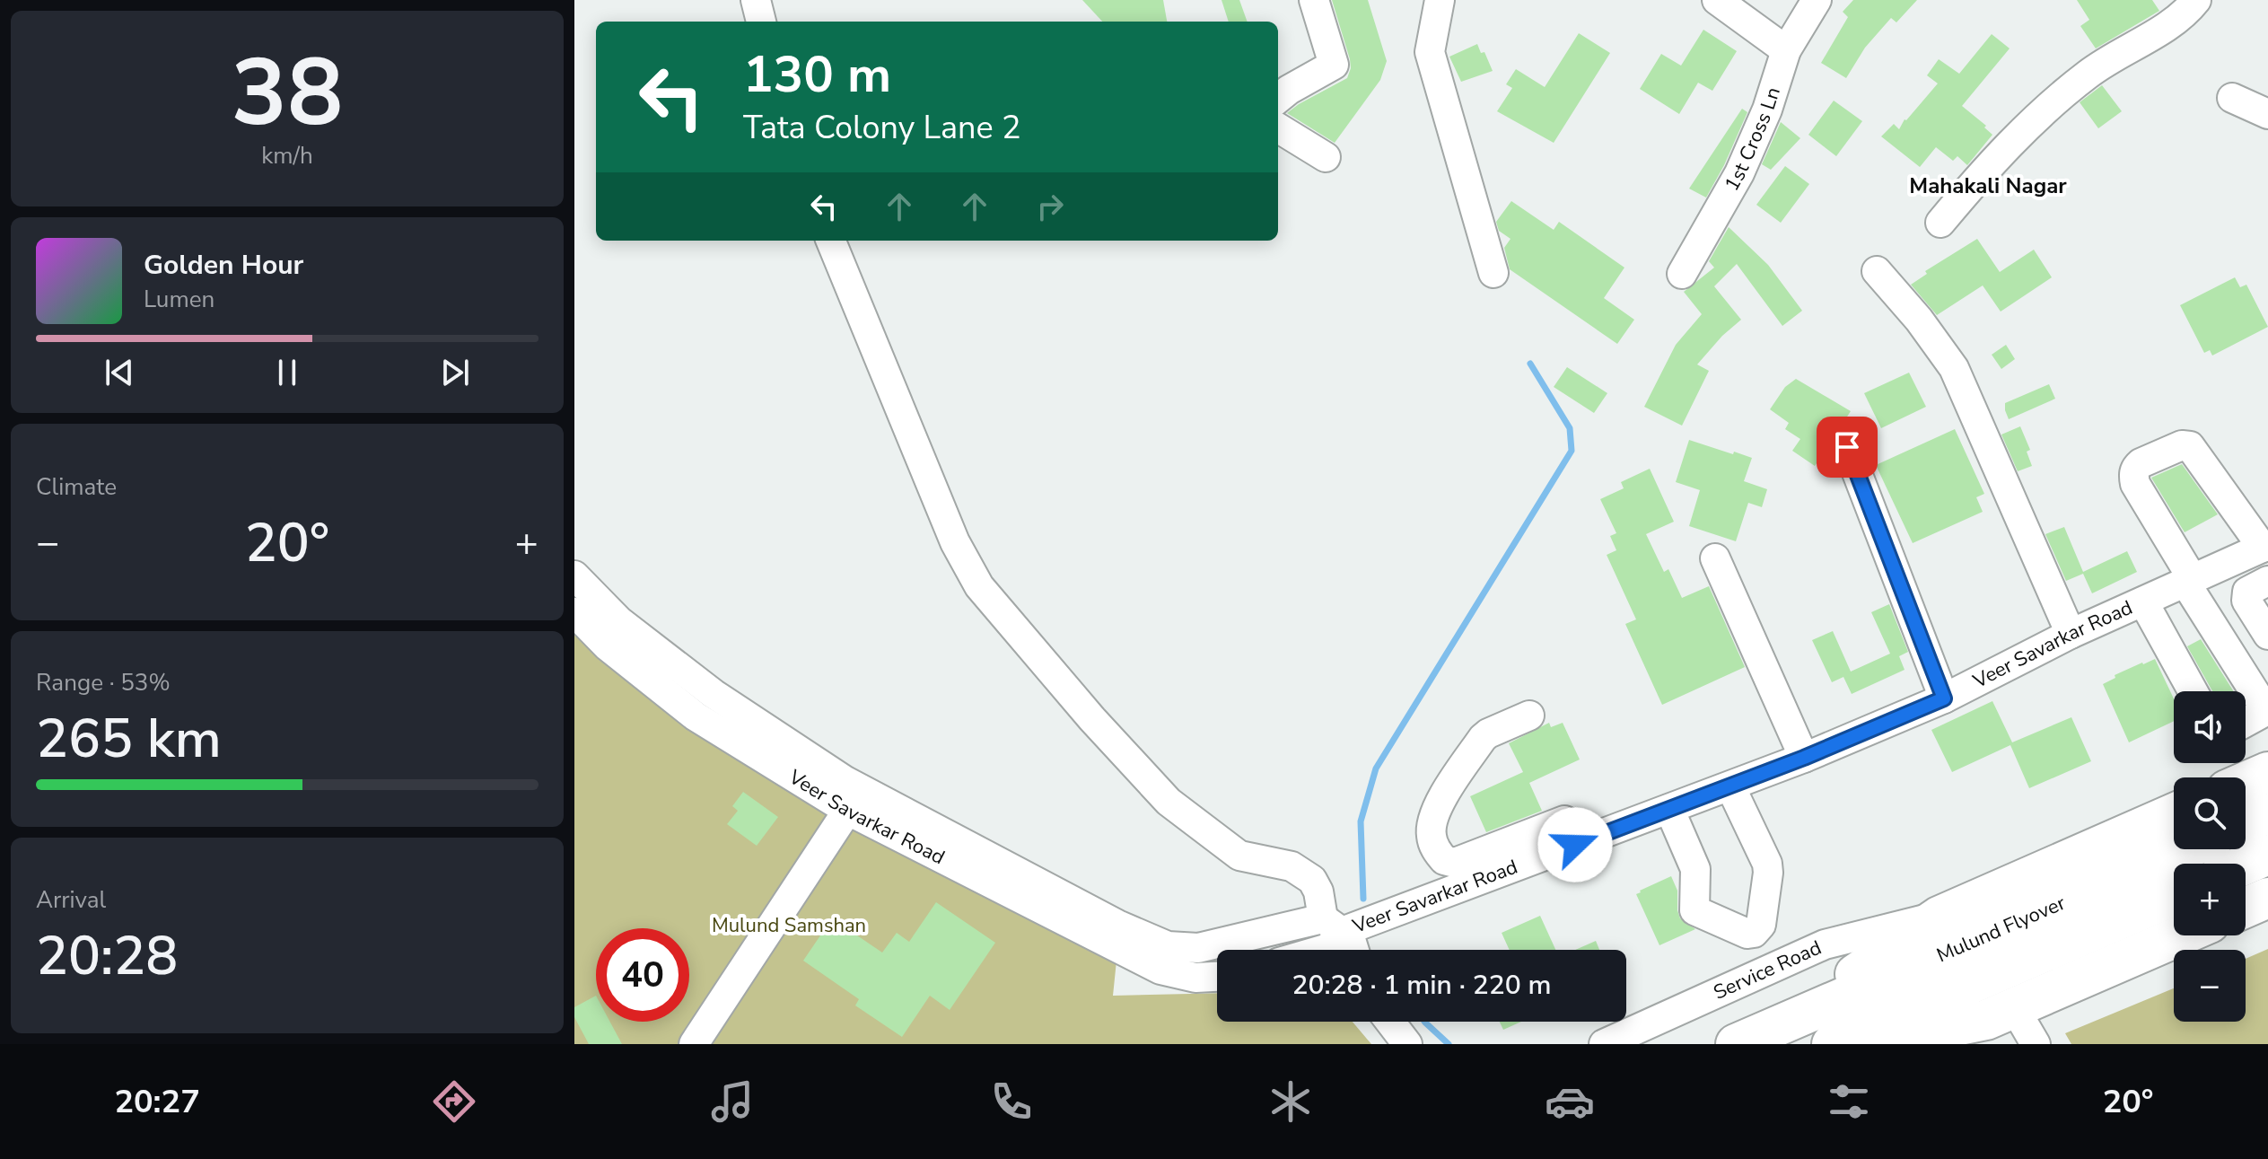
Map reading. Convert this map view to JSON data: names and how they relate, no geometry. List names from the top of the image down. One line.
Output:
{"streets":{"highway":["Mulund Flyover"],"street":["1st Cross Ln","Veer Savarkar Road","Service Road"]},"districts":["Mahakali Nagar"],"parks":["Mulund Samshan"],"page":{"tile":[["38","km/h"],"Climate",["Range · 53%","265 km"],["Arrival","20:28"]],"turn":["130 m","Tata Colony Lane 2"],"song":["Golden Hour","Lumen"],"heat":["−","20°","+"],"map_buttons":["+","−"],"limit":"40","trip":"20:28 · 1 min · 220 m","tabs":["20:27","20°"]}}
